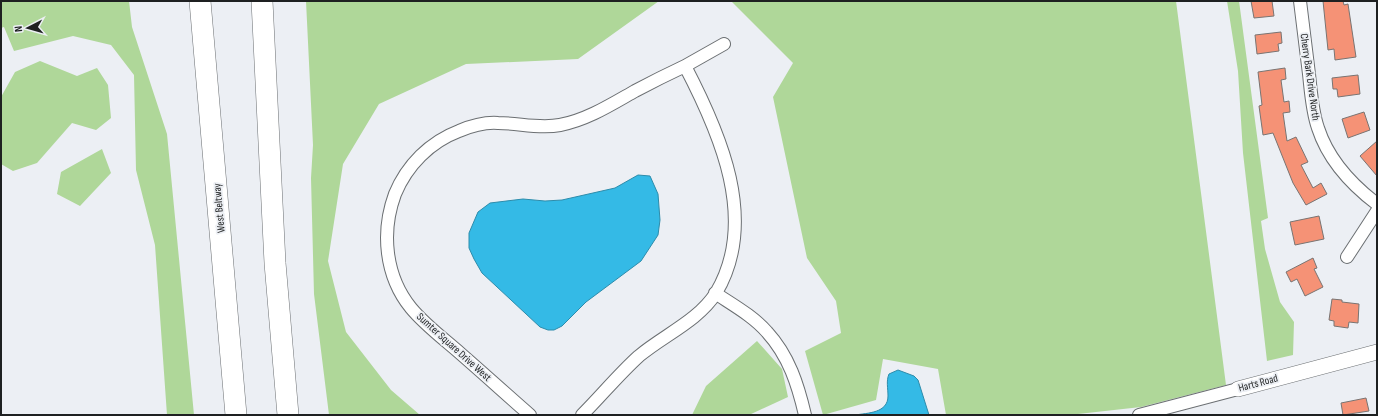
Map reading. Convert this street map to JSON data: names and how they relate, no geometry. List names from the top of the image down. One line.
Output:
{"streets":{"highway":["West Beltway"],"street":["Cherry Bark Drive North","Sumter Square Drive West","Harts Road"]},"north":"left"}
